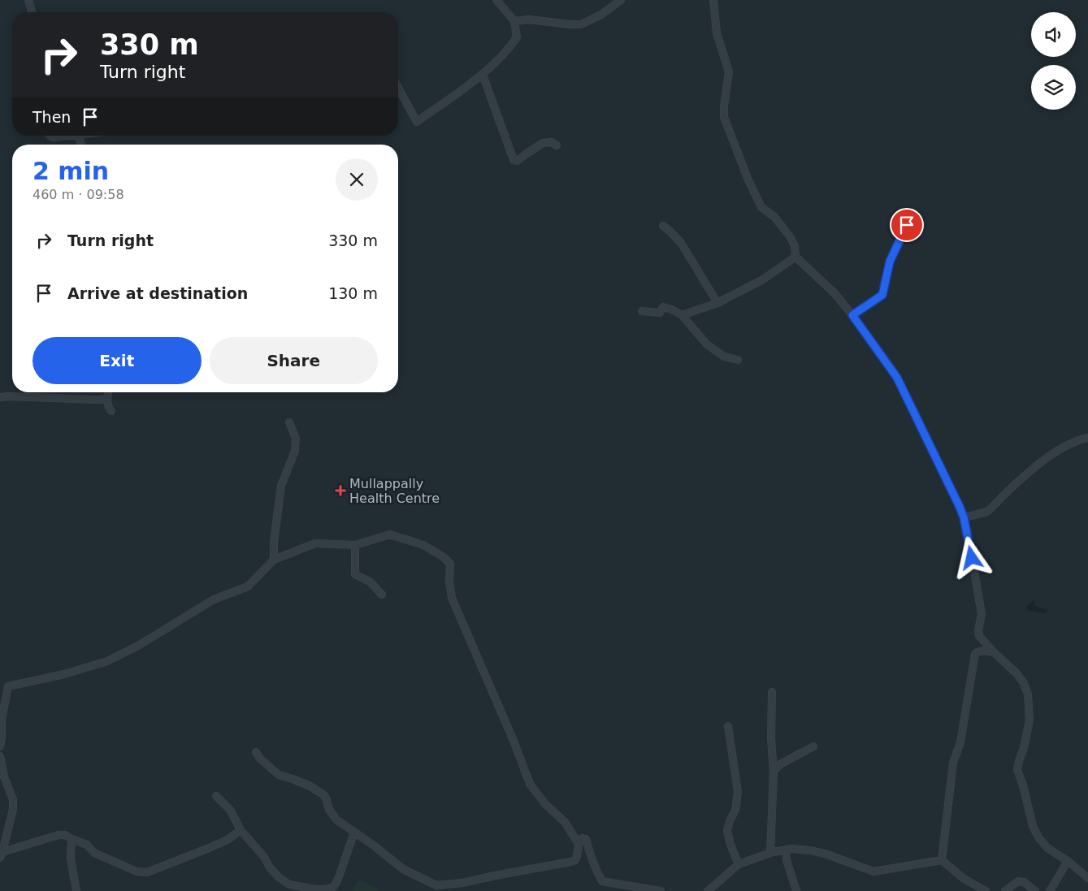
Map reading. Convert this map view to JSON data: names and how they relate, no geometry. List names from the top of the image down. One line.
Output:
{"places":{"health":["Mullappally Health Centre"]},"page":{"turn":["330 m","Turn right"],"then":"Then","heading":["2 min","460 m · 09:58"],"list":[{"name":"Turn right","value":"330 m"},{"name":"Arrive at destination","value":"130 m"}],"buttons":["Exit","Share"]}}
